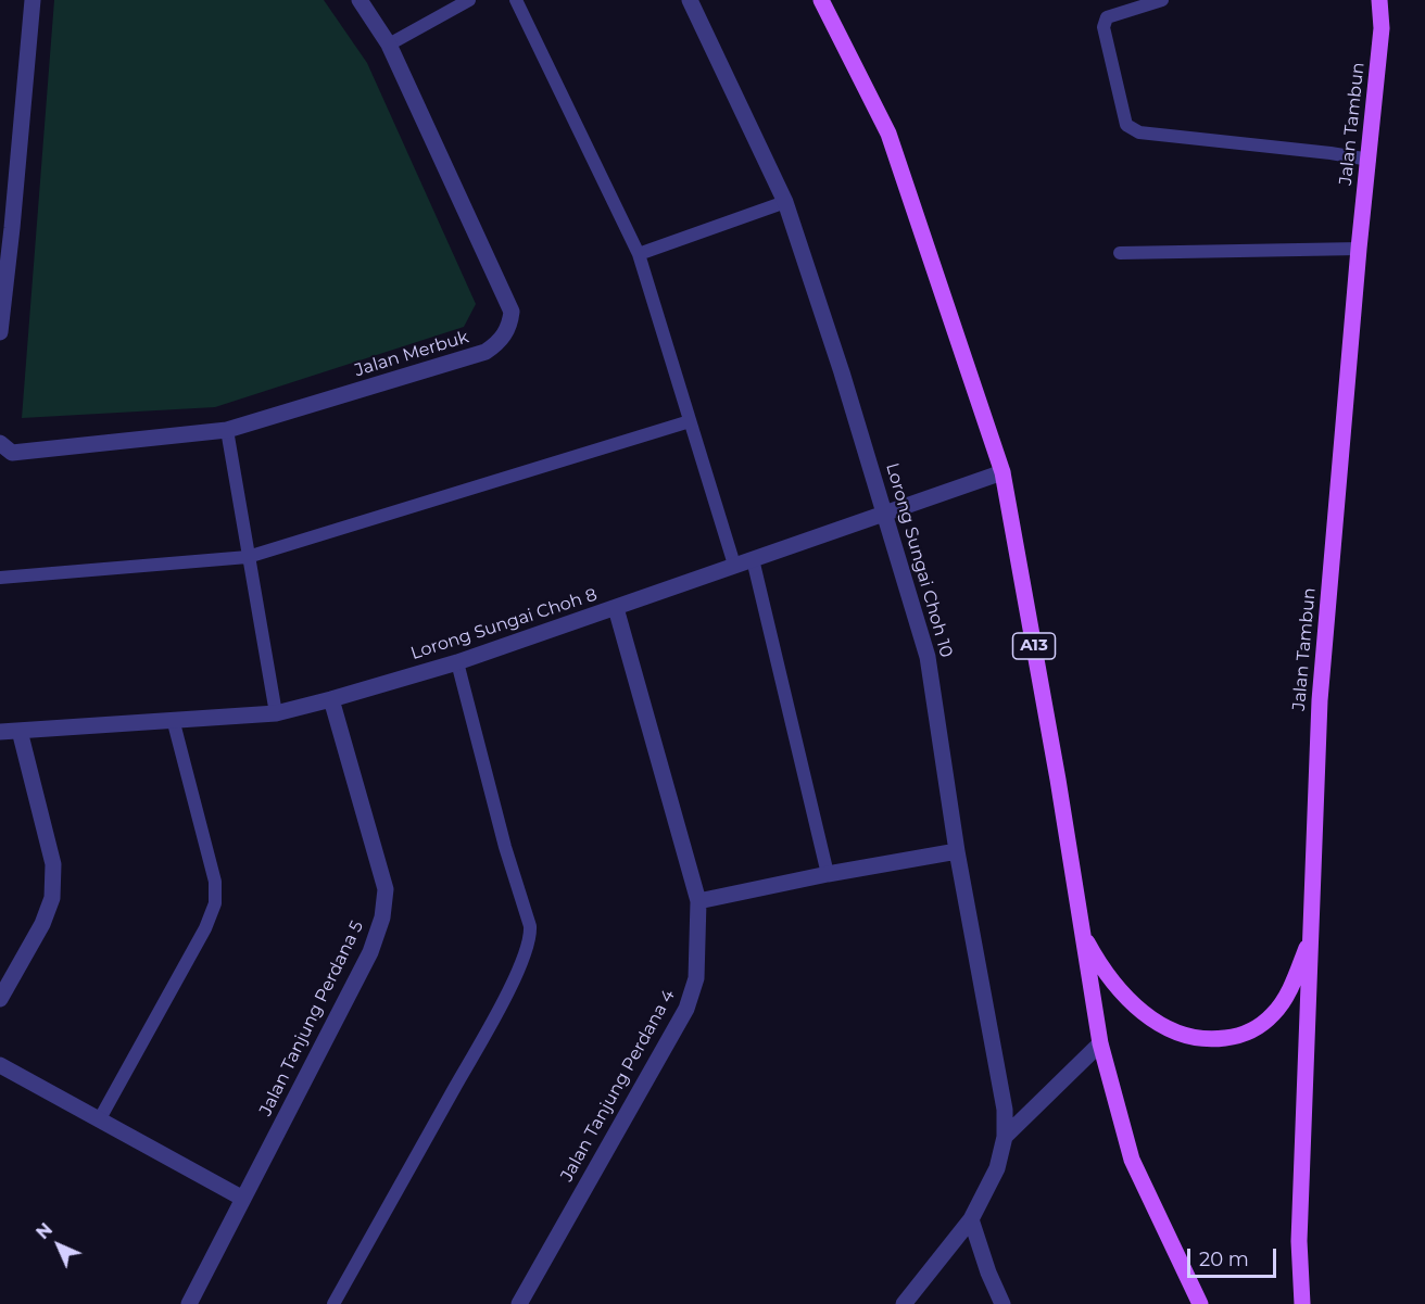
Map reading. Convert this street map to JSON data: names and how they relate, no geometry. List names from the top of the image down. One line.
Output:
{"streets":{"main road":["Jalan Tambun","A13"],"street":["Jalan Merbuk","Lorong Sungai Choh 10","Lorong Sungai Choh 8","Jalan Tanjung Perdana 5","Jalan Tanjung Perdana 4"]},"crossings":[["Lorong Sungai Choh 10","Lorong Sungai Choh 8"],["Lorong Sungai Choh 8","A13"],["Lorong Sungai Choh 8","Jalan Tanjung Perdana 5"],["Lorong Sungai Choh 8","Jalan Tanjung Perdana 4"]],"scale_bar":"20 m","north":"top left"}
